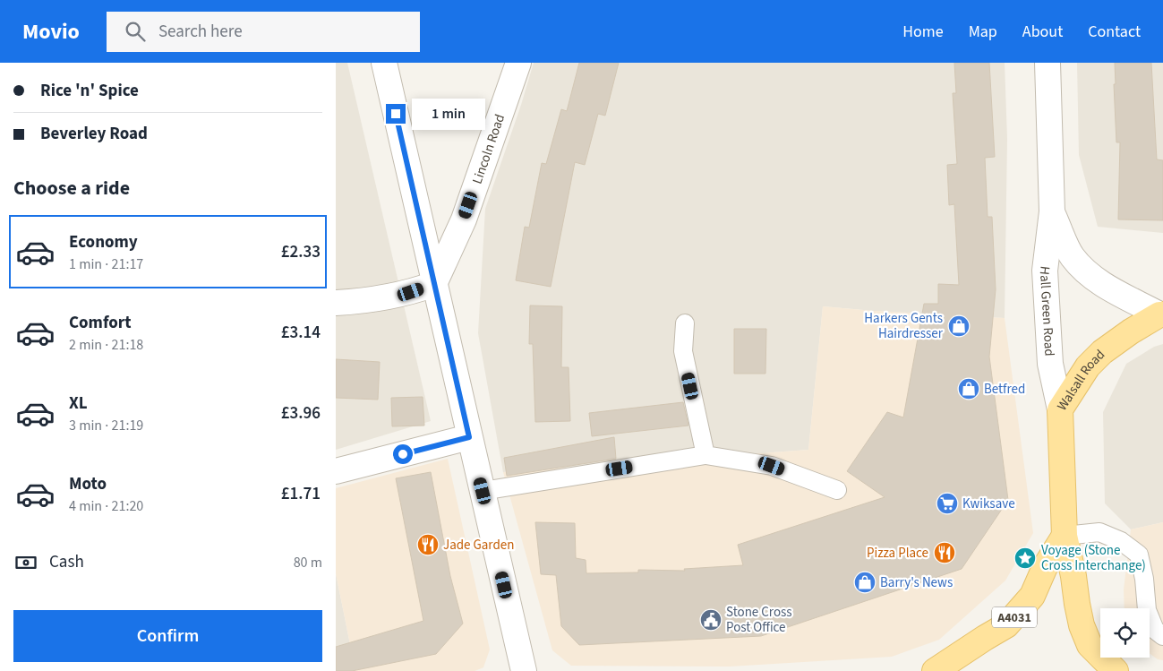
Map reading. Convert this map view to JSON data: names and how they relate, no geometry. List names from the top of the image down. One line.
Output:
{"streets":{"main road":["Walsall Road","A4031"],"street":["Lincoln Road","Hall Green Road"]},"crossings":[["Hall Green Road","Walsall Road"],["Walsall Road","A4031"]],"places":{"shop":["Harkers Gents Hairdresser","Betfred","Barry's News"],"supermarket":["Kwiksave"],"restaurant":["Jade Garden","Pizza Place"],"place":["Voyage (Stone Cross Interchange)"],"public building":["Stone Cross Post Office"]},"page":{"header":"Movio","search":"Search here","nav":["Home","Map","About","Contact"],"banner":["Rice 'n' Spice","Beverley Road"],"bubble":"1 min","heading":"Choose a ride","list":[{"name":"Economy","note":"1 min · 21:17","value":"£2.33"},{"name":"Comfort","note":"2 min · 21:18","value":"£3.14"},{"name":"XL","note":"3 min · 21:19","value":"£3.96"},{"name":"Moto","note":"4 min · 21:20","value":"£1.71"}],"pay":["Cash","80 m"],"buttons":"Confirm"}}
